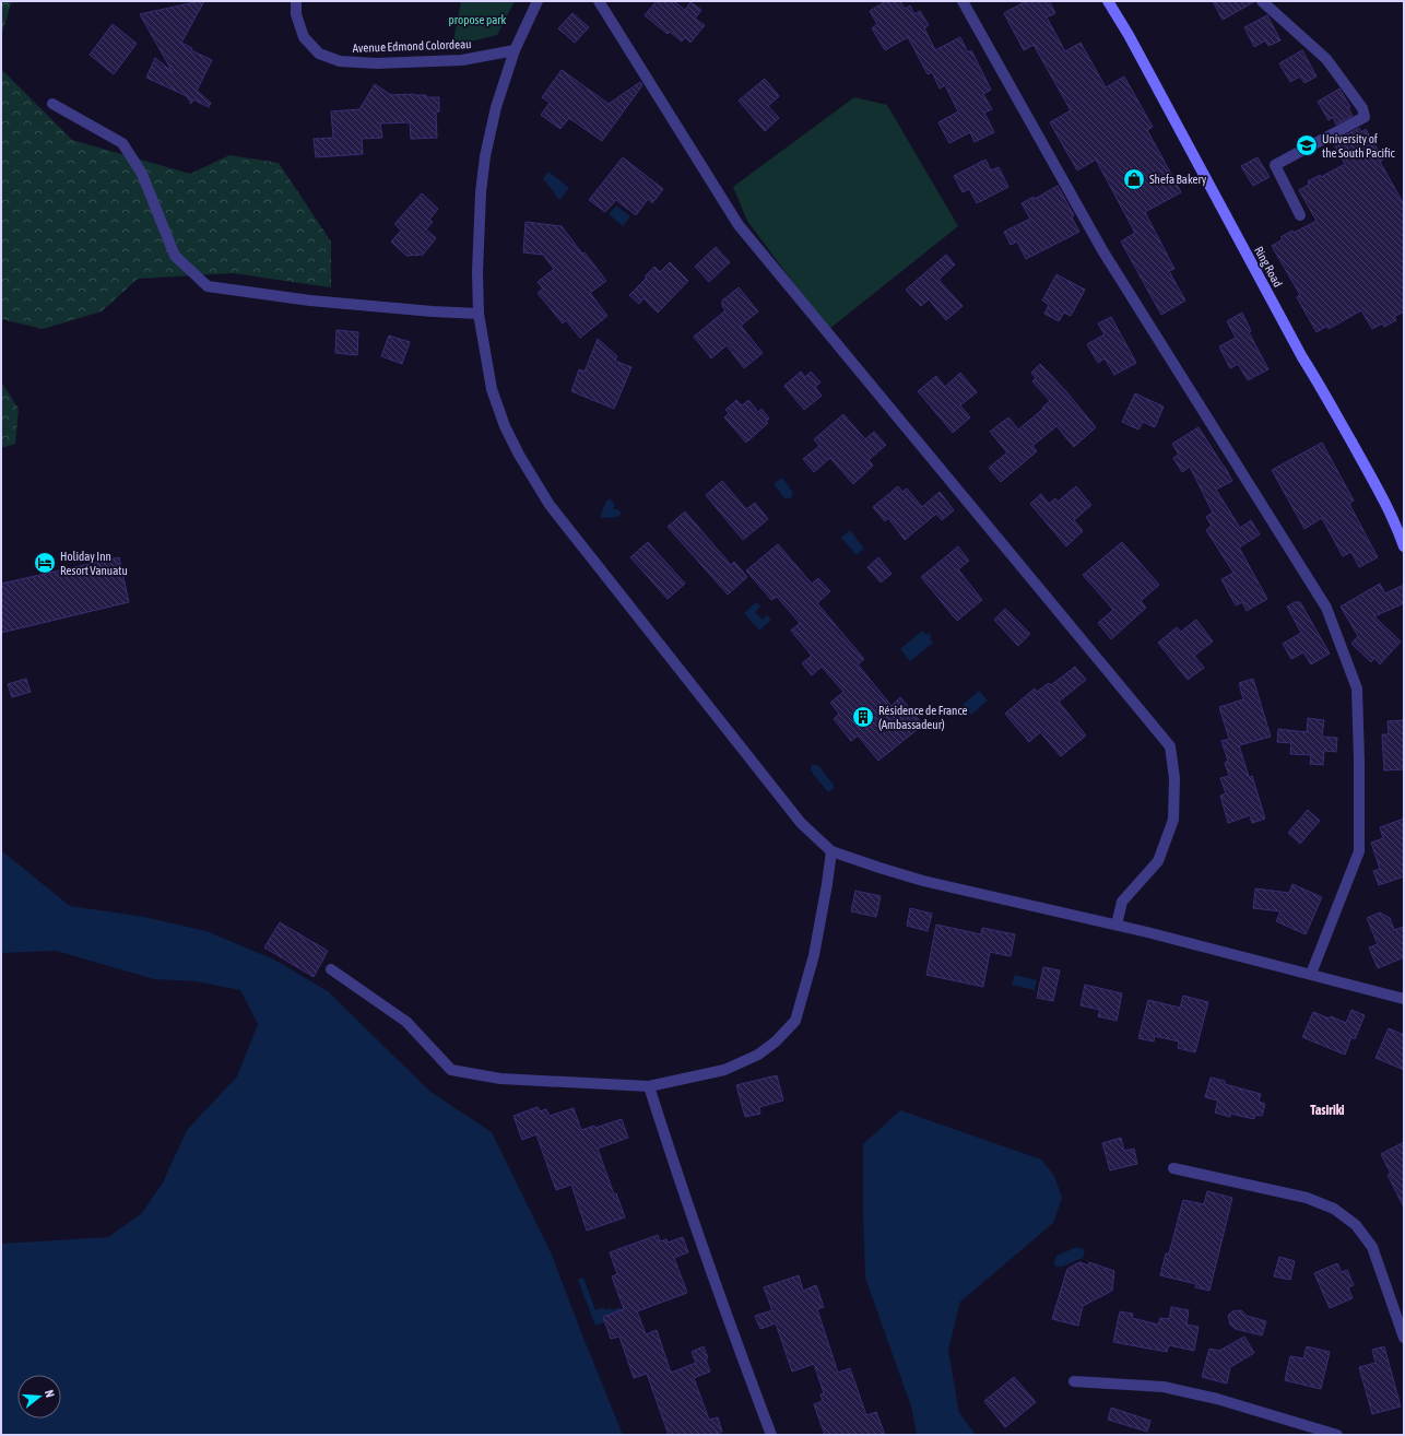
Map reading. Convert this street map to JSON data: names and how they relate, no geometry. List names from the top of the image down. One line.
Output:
{"streets":{"main road":["Ring Road"],"street":["Avenue Edmond Colordeau"]},"districts":["Tasiriki"],"parks":["propose park"],"places":{"school or university":["University of the South Pacific"],"shop":["Shefa Bakery"],"hotel":["Holiday Inn Resort Vanuatu"],"building":["Résidence de France (Ambassadeur)"]},"north":"right"}
